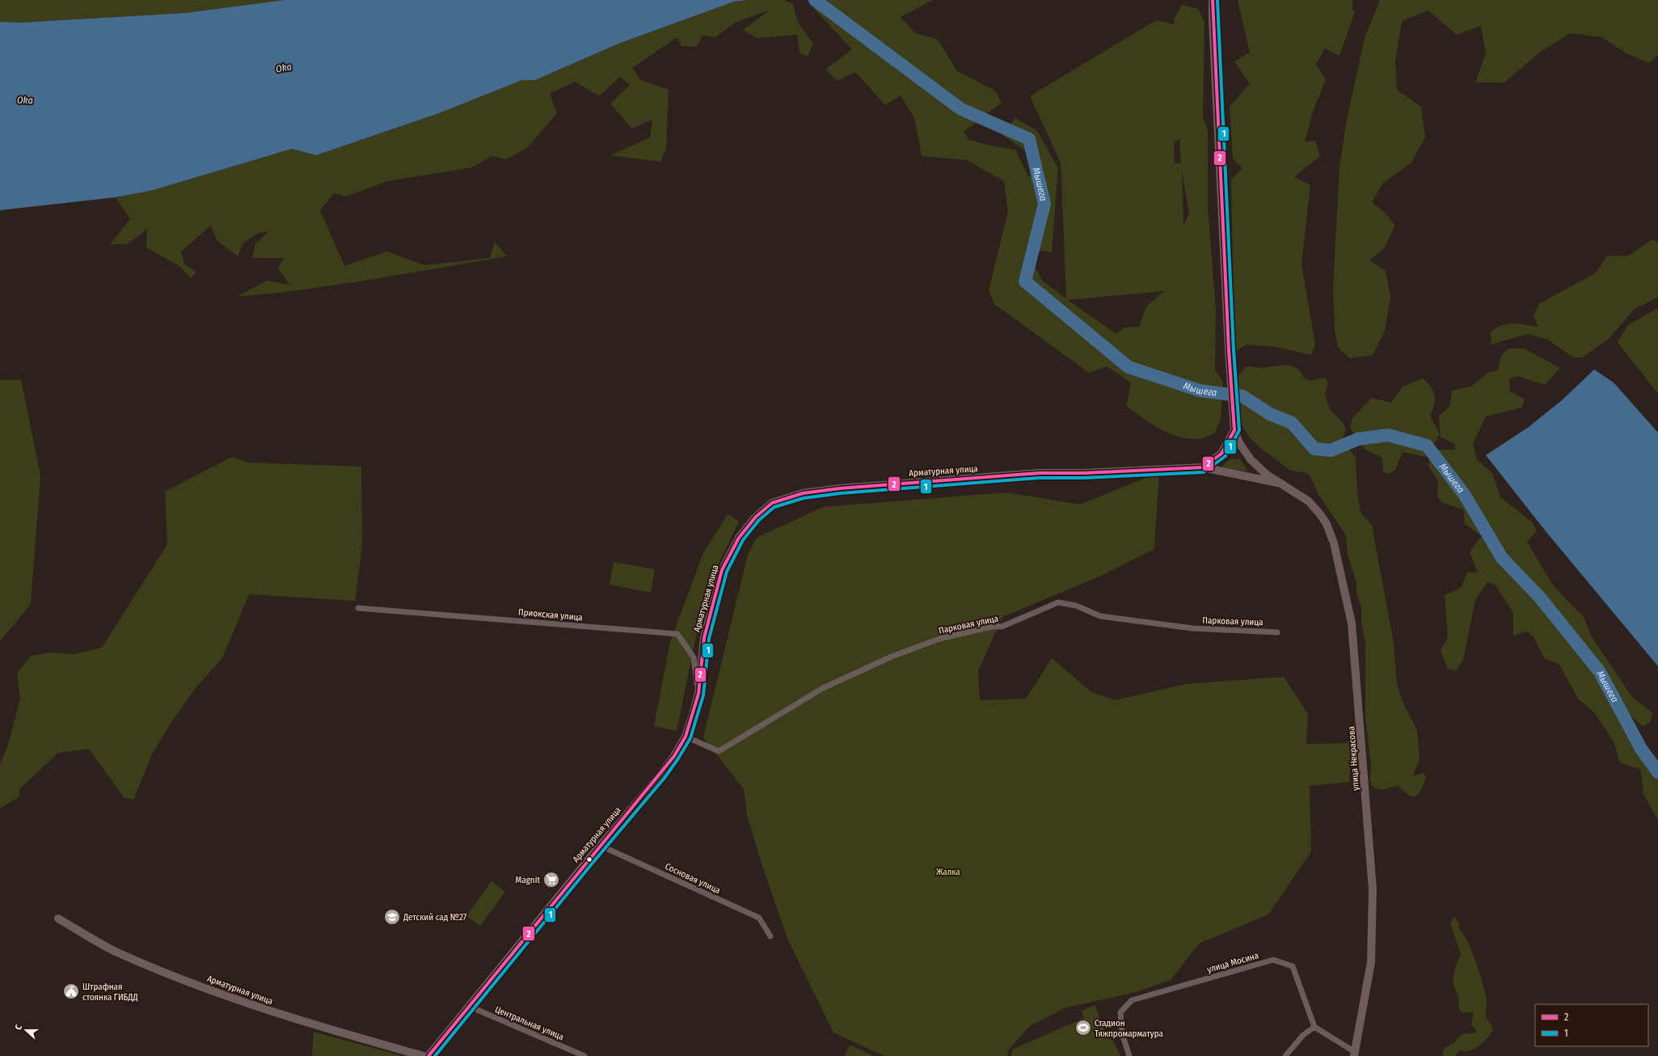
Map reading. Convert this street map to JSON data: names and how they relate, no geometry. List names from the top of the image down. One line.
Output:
{"streets":{"street":["Арматурная улица","Приокская улица","Парковая улица","улица Некрасова","Сосновая улица","улица Мосина","Центральная улица"]},"crossings":[["Арматурная улица","Приокская улица"],["Арматурная улица","Парковая улица"],["Арматурная улица","улица Некрасова"],["Арматурная улица","Сосновая улица"],["Арматурная улица","Центральная улица"]],"water":["Oka","Мышега"],"parks":["Жалка"],"places":{"supermarket":["Magnit"],"school or university":["Детский сад №27"],"public building":["Штрафная стоянка ГИБДД"],"sports":["Стадион Тяжпромарматура"]},"lines":["transit line 2","transit line 1"],"legend":["2","1"],"north":"left"}
